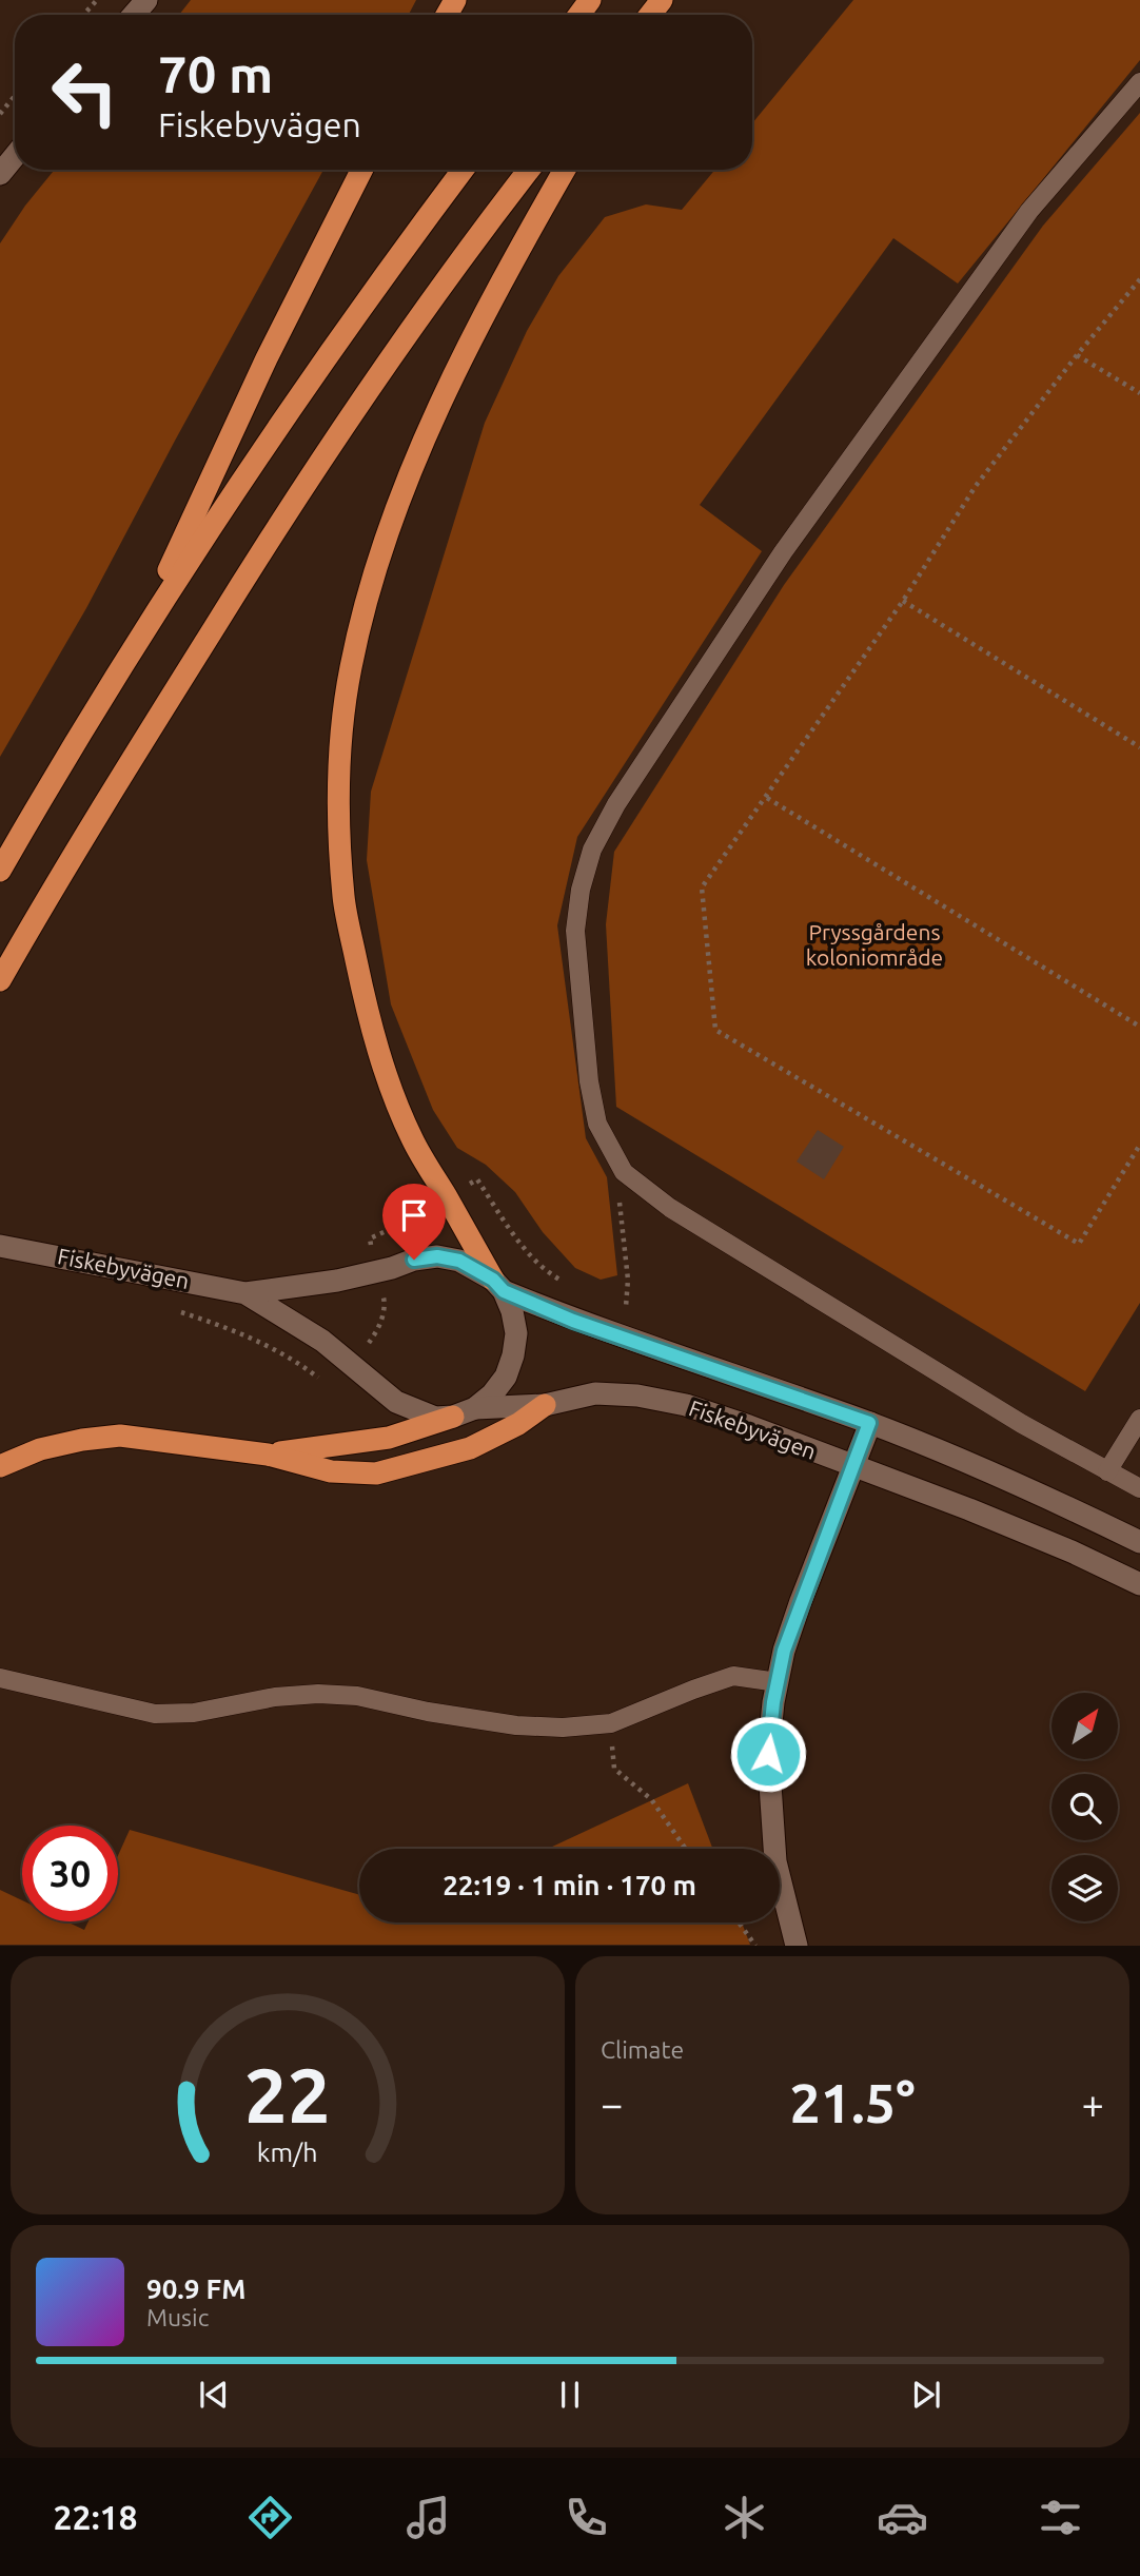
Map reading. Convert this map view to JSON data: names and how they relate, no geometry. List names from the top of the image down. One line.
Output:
{"streets":{"street":["Fiskebyvägen"]},"parks":["Pryssgårdens koloniområde"],"north":"top right","page":{"turn":["70 m","Fiskebyvägen"],"limit":"30","trip":"22:19 · 1 min · 170 m","tile":"Climate","heat":["−","21.5°","+"],"song":["90.9 FM","Music"],"tabs":"22:18","gauge":["22","km/h"]}}
